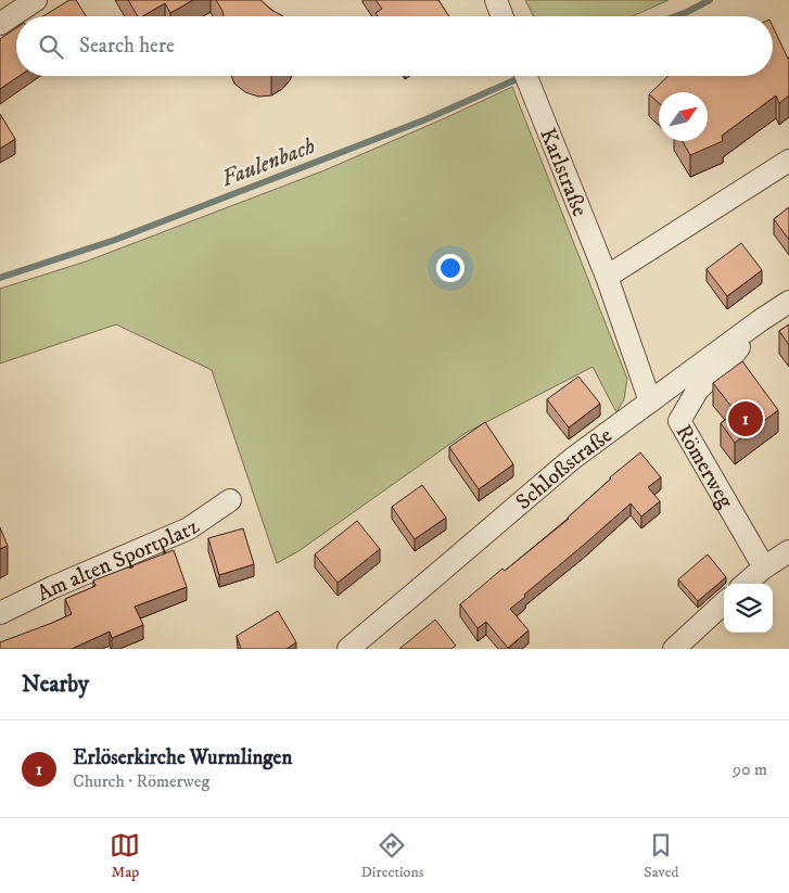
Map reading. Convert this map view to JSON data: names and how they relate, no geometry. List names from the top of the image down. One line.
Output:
{"streets":{"street":["Karlstraße","Römerweg","Schloßstraße","Am alten Sportplatz"]},"crossings":[["Karlstraße","Schloßstraße"],["Römerweg","Schloßstraße"]],"water":["Faulenbach"],"north":"top right","page":{"search":"Search here","pins":"1","heading":"Nearby","list":[{"mark":"1","name":"Erlöserkirche Wurmlingen","note":"Church · Römerweg","value":"90 m"}],"nav":["Map","Directions","Saved"]}}
